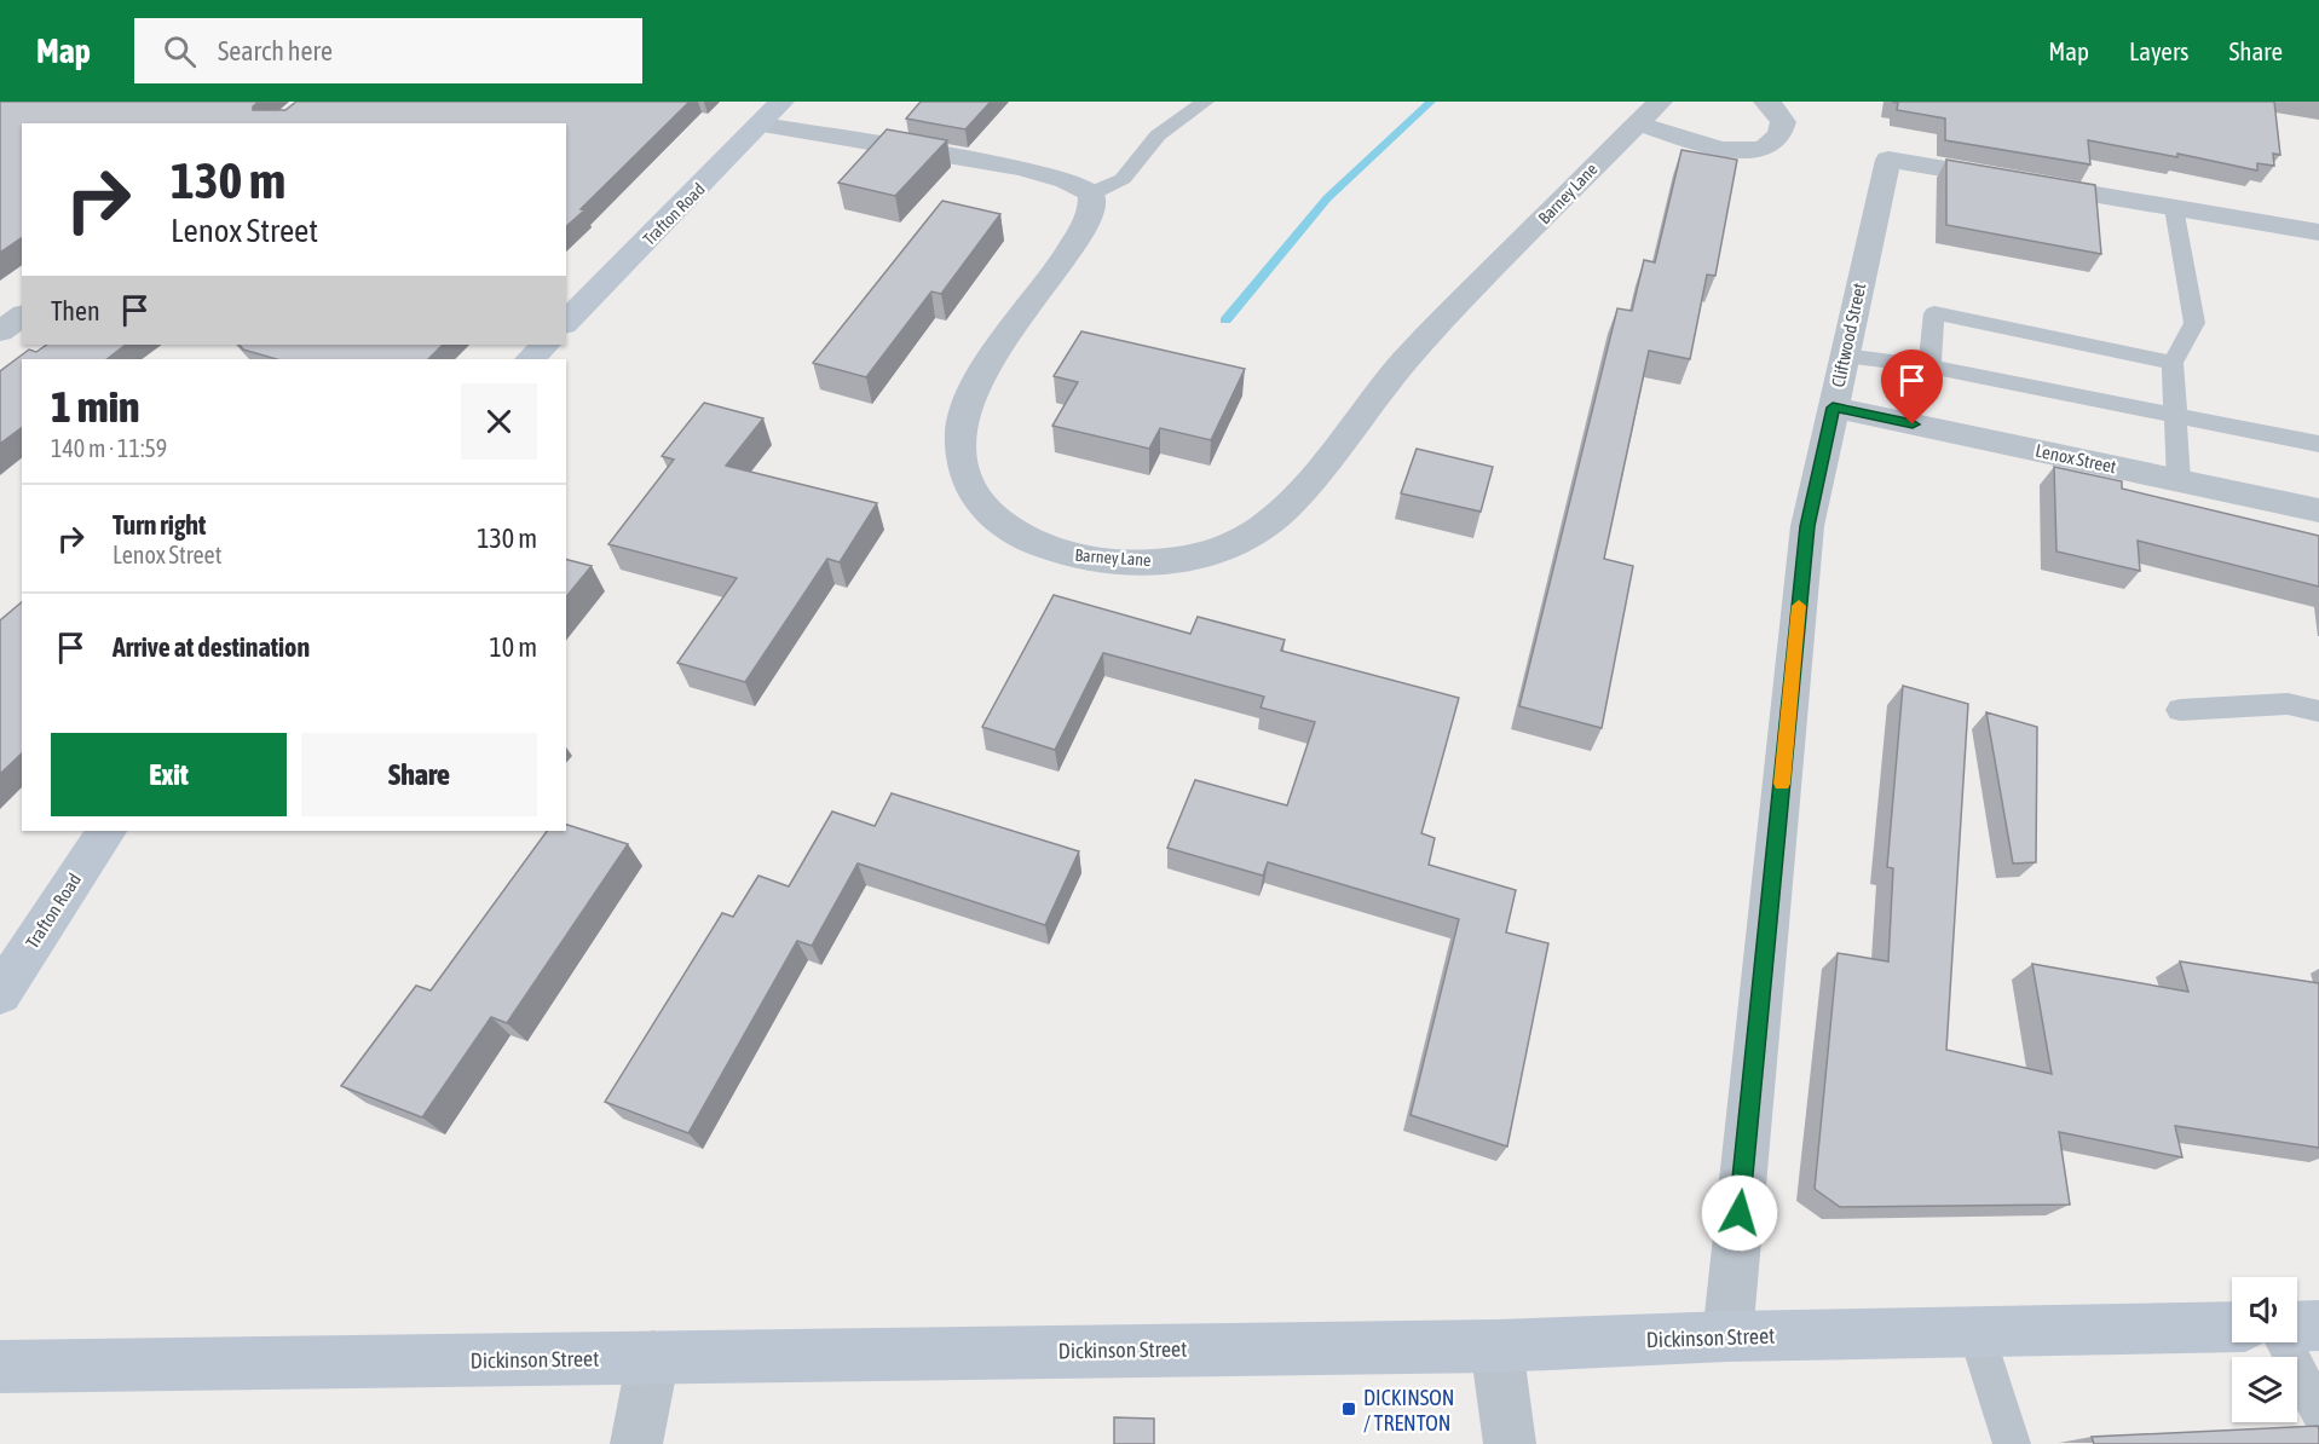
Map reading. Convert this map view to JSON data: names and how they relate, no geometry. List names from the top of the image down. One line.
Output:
{"streets":{"main road":["Trafton Road","Dickinson Street"],"street":["Barney Lane","Cliftwood Street","Lenox Street"]},"crossings":[["Cliftwood Street","Lenox Street"],["Cliftwood Street","Dickinson Street"]],"places":{"transit":["DICKINSON / TRENTON"]},"page":{"header":"Map","search":"Search here","nav":["Map","Layers","Share"],"turn":["130 m","Lenox Street"],"then":"Then","heading":["1 min","140 m · 11:59"],"list":[{"name":"Turn right","note":"Lenox Street","value":"130 m"},{"name":"Arrive at destination","value":"10 m"}],"buttons":["Exit","Share"]}}
